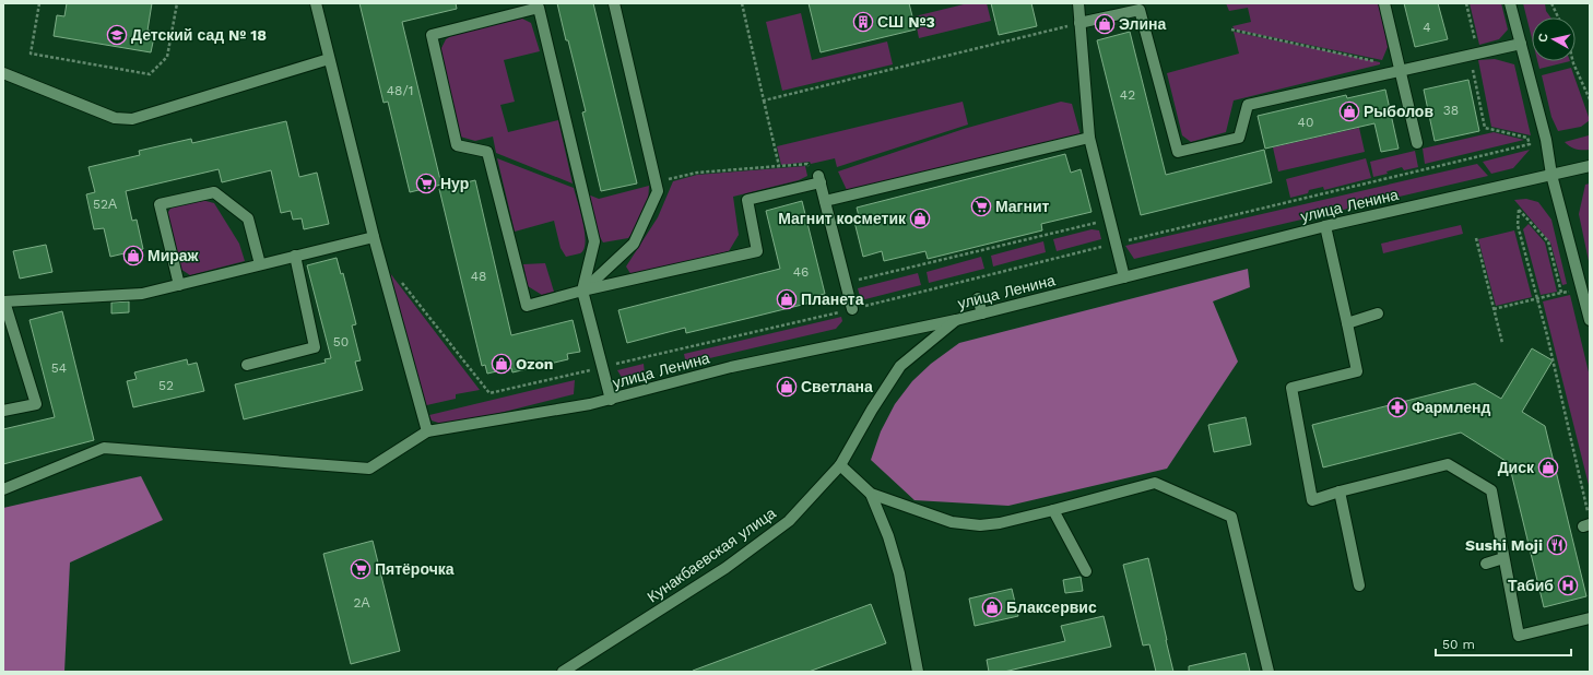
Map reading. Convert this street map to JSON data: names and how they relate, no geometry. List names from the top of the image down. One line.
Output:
{"streets":{"main road":["улица Ленина","Кунакбаевская улица"]},"crossings":[["улица Ленина","Кунакбаевская улица"]],"places":{"building":["СШ №3"],"shop":["Элина","Рыболов","Магнит косметик","Мираж","Планета","Ozon","Светлана","Диск","Блаксервис"],"school or university":["Детский сад № 18"],"supermarket":["Нур","Магнит","Пятёрочка"],"pharmacy":["Фармленд"],"restaurant":["Sushi Moji"],"hospital":["Табиб"]},"house_numbers":["4","48/1","42","38","40","52А","46","48","50","54","52","2А"],"scale_bar":"50 m","north":"left"}
